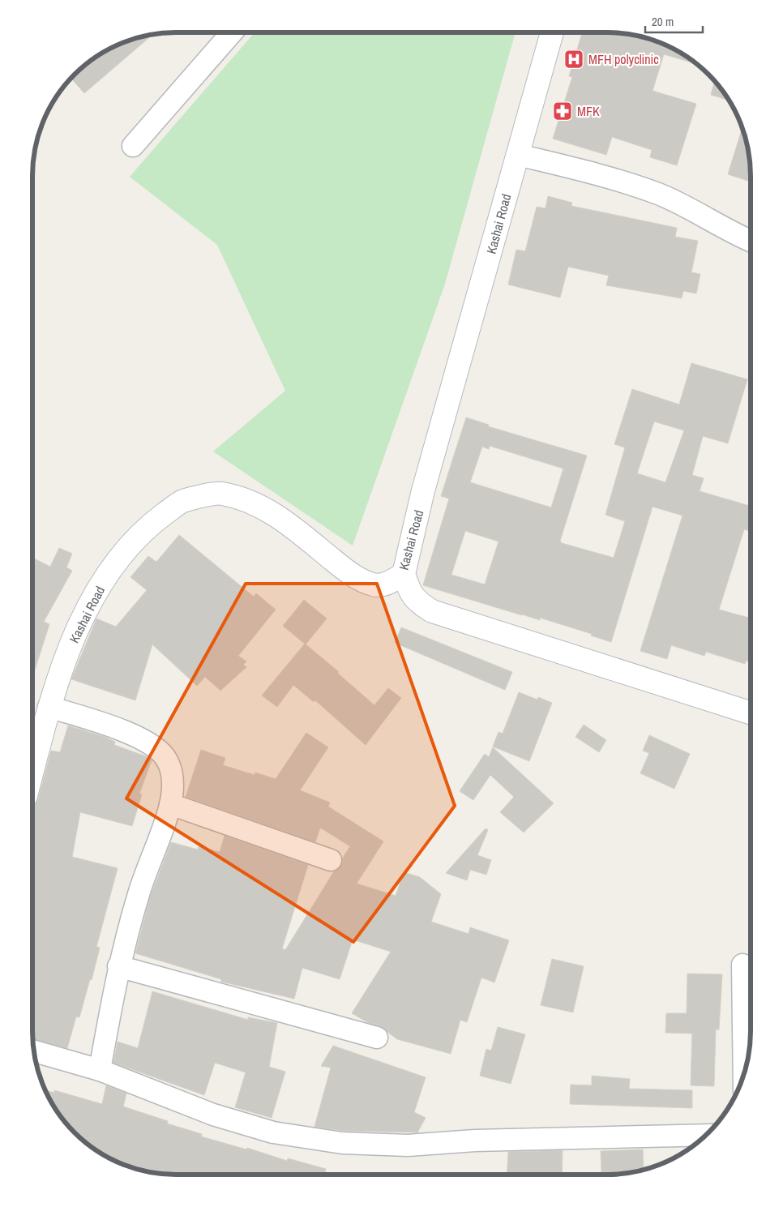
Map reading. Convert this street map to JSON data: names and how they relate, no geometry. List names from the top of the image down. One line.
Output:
{"streets":{"street":["Kashai Road"]},"places":{"hospital":["MFH polyclinic"],"pharmacy":["MFK"]},"scale_bar":"20 m"}
